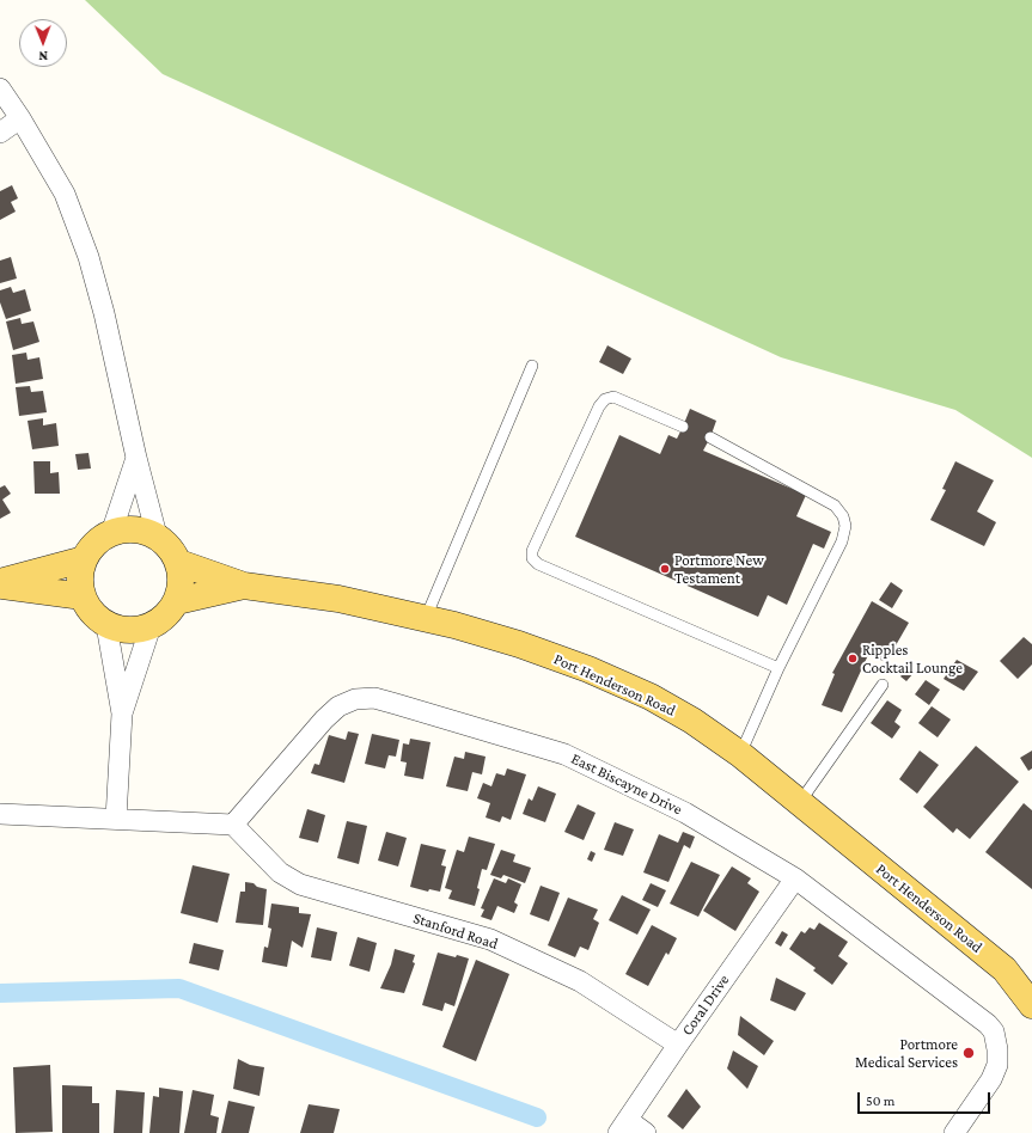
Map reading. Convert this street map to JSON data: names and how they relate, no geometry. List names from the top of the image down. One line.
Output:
{"streets":{"main road":["Port Henderson Road"],"street":["East Biscayne Drive","Stanford Road","Coral Drive"]},"crossings":[["East Biscayne Drive","Stanford Road"],["East Biscayne Drive","Coral Drive"],["Stanford Road","Coral Drive"]],"places":["Portmore New Testament","Ripples Cocktail Lounge","Portmore Medical Services"],"scale_bar":"50 m","north":"bottom"}
